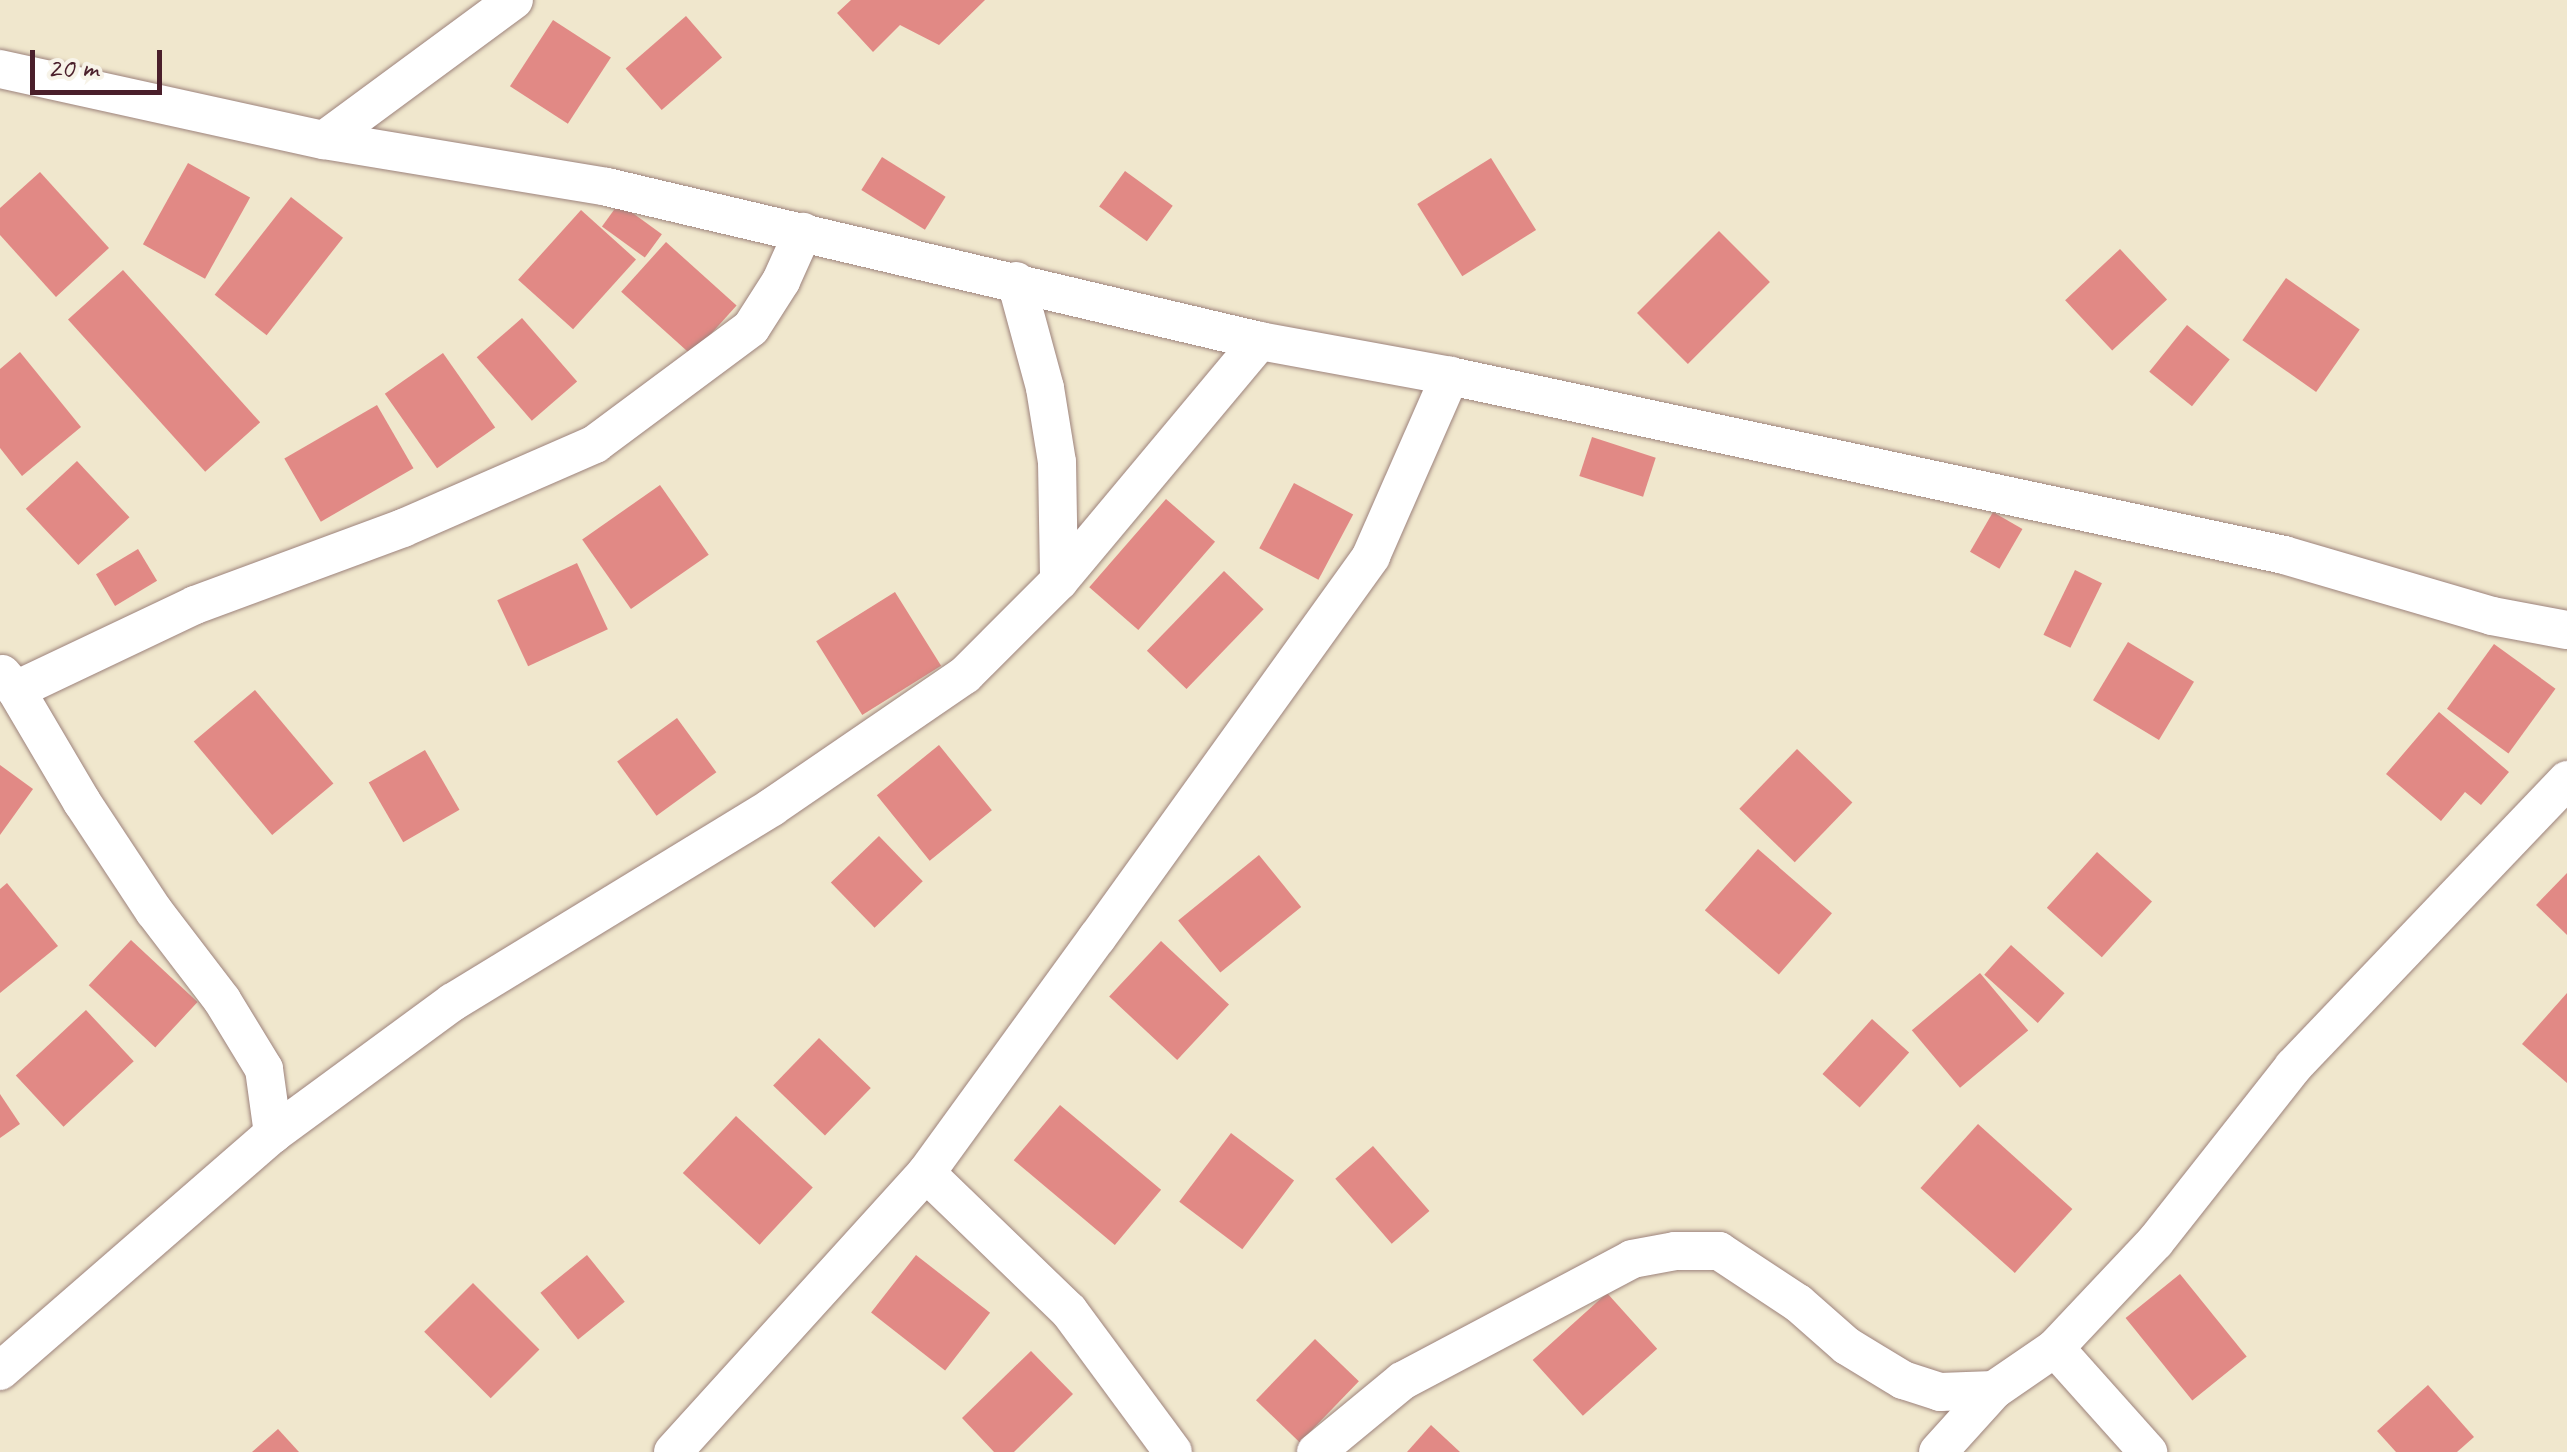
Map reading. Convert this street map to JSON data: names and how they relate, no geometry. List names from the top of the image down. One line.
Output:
{"scale_bar":"20 m"}
